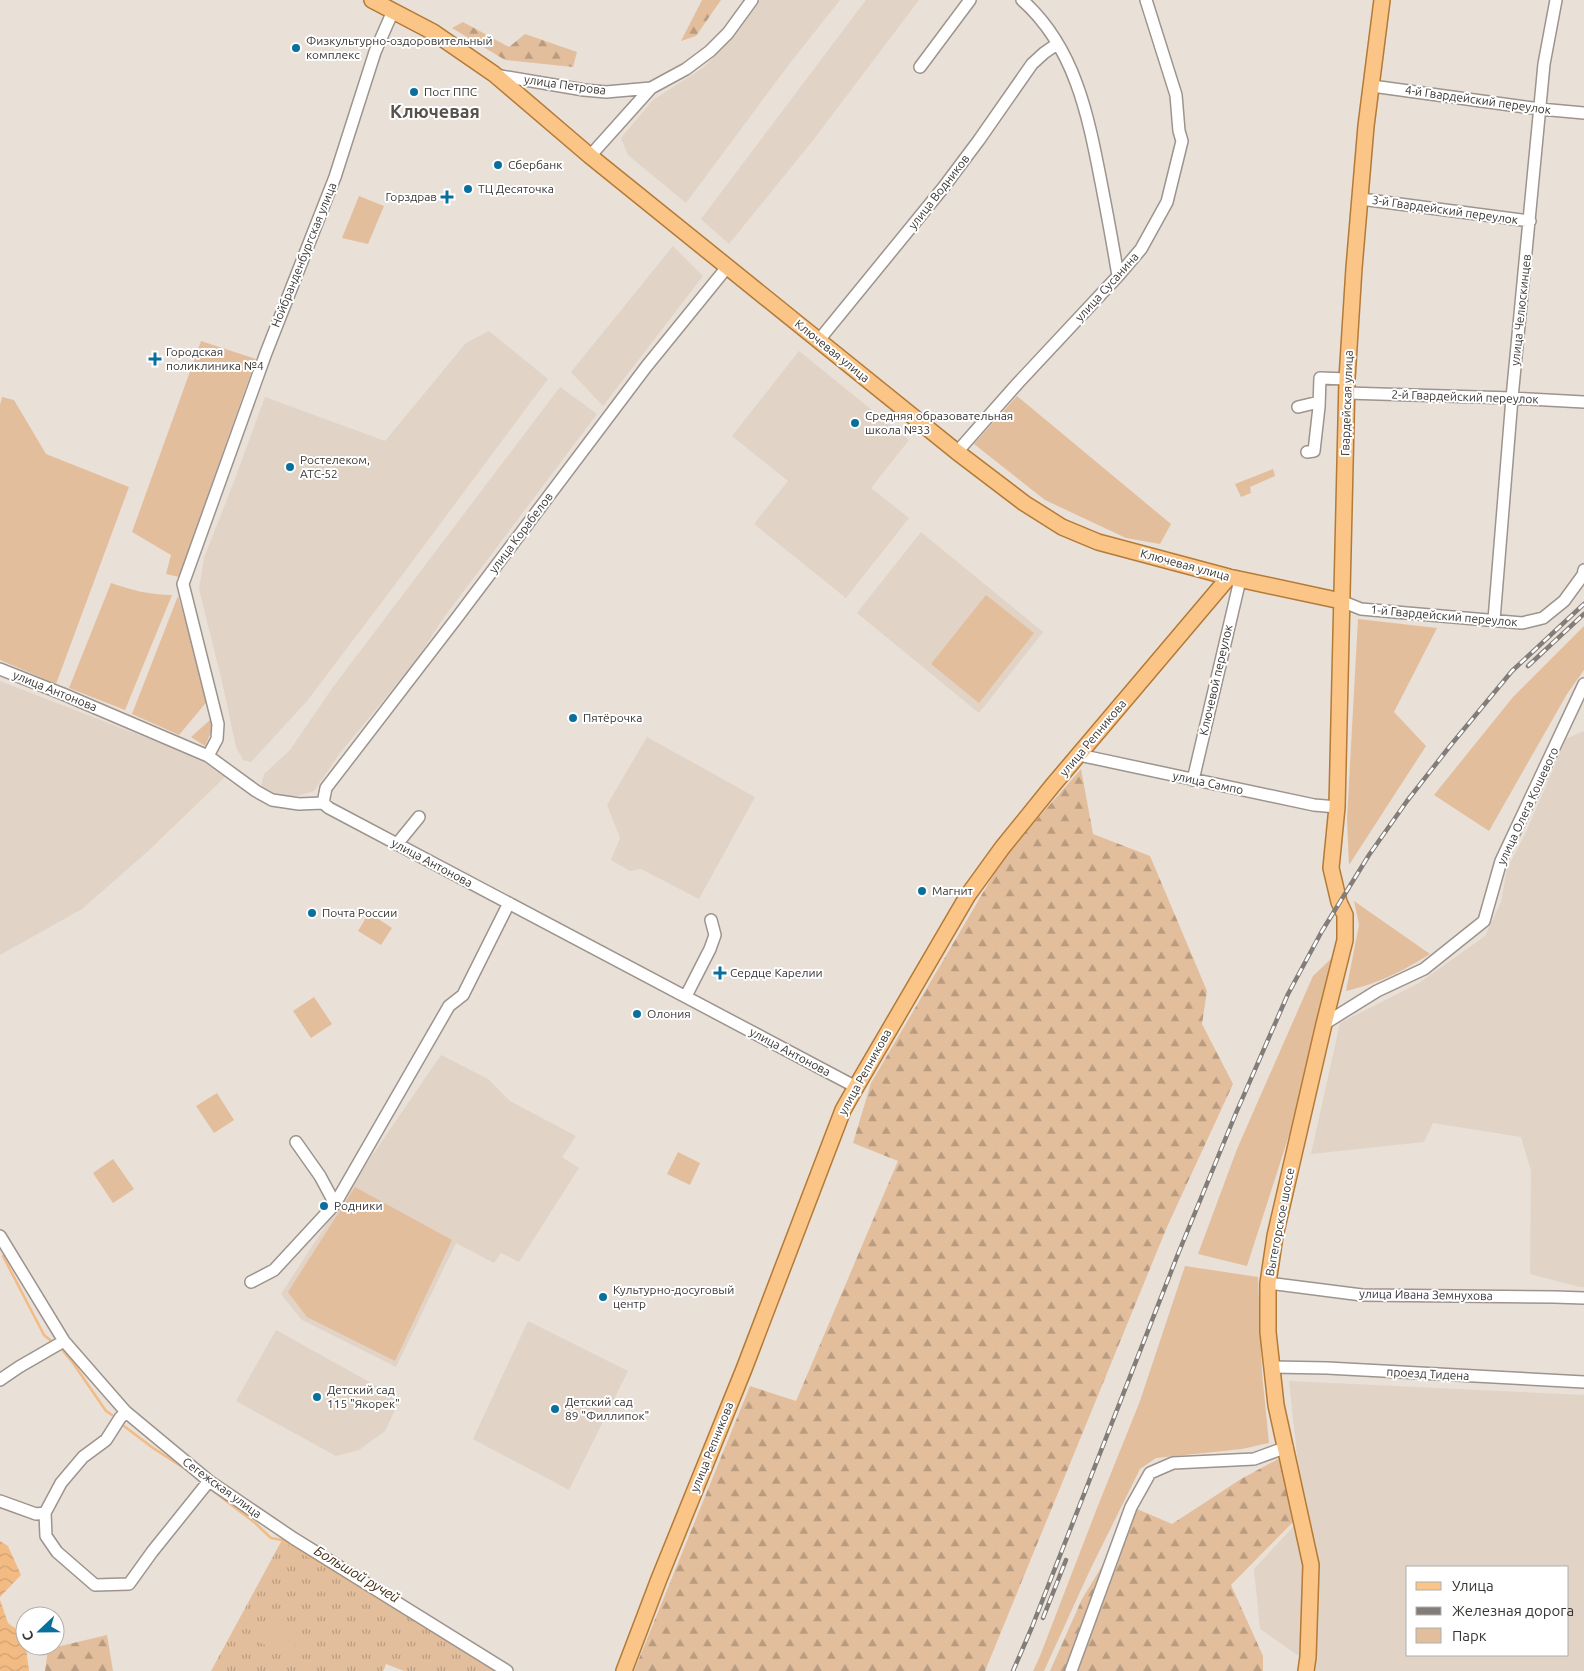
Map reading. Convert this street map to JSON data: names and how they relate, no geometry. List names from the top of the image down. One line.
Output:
{"streets":{"main road":["Ключевая улица","Гвардейская улица","улица Репникова","Вытегорское шоссе"],"street":["улица Петрова","4-й Гвардейский переулок","улица Водников","3-й Гвардейский переулок","Нойбранденбургская улица","улица Сусанина","улица Челюскинцев","2-й Гвардейский переулок","улица Корабелов","1-й Гвардейский переулок","Ключевой переулок","улица Антонова","улица Сампо","улица Олега Кошевого","улица Ивана Земнухова","проезд Тидена","Сегежская улица"]},"crossings":[["улица Петрова","Ключевая улица"],["4-й Гвардейский переулок","улица Челюскинцев"],["4-й Гвардейский переулок","Гвардейская улица"],["улица Водников","Ключевая улица"],["3-й Гвардейский переулок","улица Челюскинцев"],["3-й Гвардейский переулок","Гвардейская улица"],["Нойбранденбургская улица","Ключевая улица"],["Нойбранденбургская улица","улица Антонова"],["улица Сусанина","Ключевая улица"],["улица Челюскинцев","2-й Гвардейский переулок"],["улица Челюскинцев","1-й Гвардейский переулок"],["Ключевая улица","Гвардейская улица"],["Ключевая улица","улица Корабелов"],["Ключевая улица","1-й Гвардейский переулок"],["Ключевая улица","Ключевой переулок"],["Ключевая улица","улица Репникова"],["2-й Гвардейский переулок","Гвардейская улица"],["Гвардейская улица","1-й Гвардейский переулок"],["Гвардейская улица","улица Сампо"],["Гвардейская улица","Вытегорское шоссе"],["улица Корабелов","улица Антонова"],["Ключевой переулок","улица Репникова"],["Ключевой переулок","улица Сампо"],["улица Антонова","улица Репникова"],["улица Репникова","улица Сампо"],["улица Сампо","Вытегорское шоссе"],["улица Олега Кошевого","Вытегорское шоссе"],["Вытегорское шоссе","улица Ивана Земнухова"],["Вытегорское шоссе","проезд Тидена"]],"districts":["Ключевая"],"water":["Большой ручей"],"places":{"other":["Физкультурно-оздоровительный комплекс","Пост ППС","Сбербанк","ТЦ Десяточка","Средняя образовательная школа №33","Ростелеком, АТС-52","Пятёрочка","Магнит","Почта России","Олония","Родники","Культурно-досуговый центр","Детский сад 115 \"Якорек\"","Детский сад 89 \"Филлипок\""],"health":["Горздрав","Городская поликлиника №4","Сердце Карелии"]},"legend":["Улица","Железная дорога","Парк"],"north":"left"}
